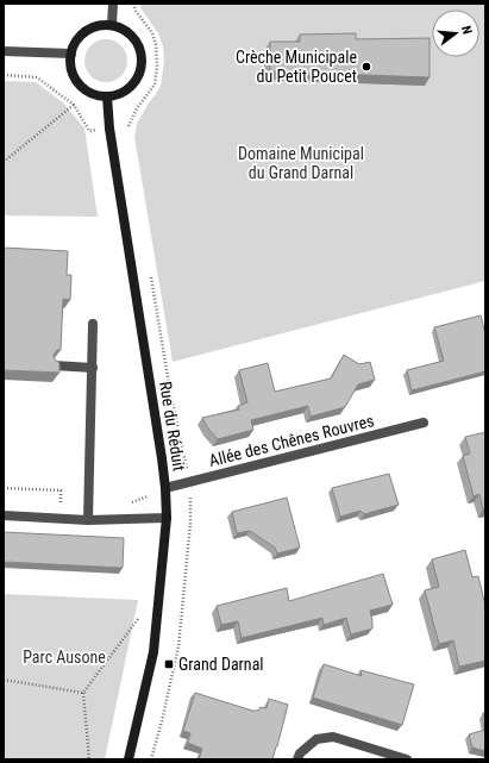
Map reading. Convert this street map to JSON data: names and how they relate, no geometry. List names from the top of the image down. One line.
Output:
{"streets":{"street":["Rue du Réduit","Allée des Chênes Rouvres"]},"crossings":[["Rue du Réduit","Allée des Chênes Rouvres"]],"parks":["Domaine Municipal du Grand Darnal","Parc Ausone"],"places":{"other":["Crèche Municipale du Petit Poucet"],"transit":["Grand Darnal"]},"north":"right"}
